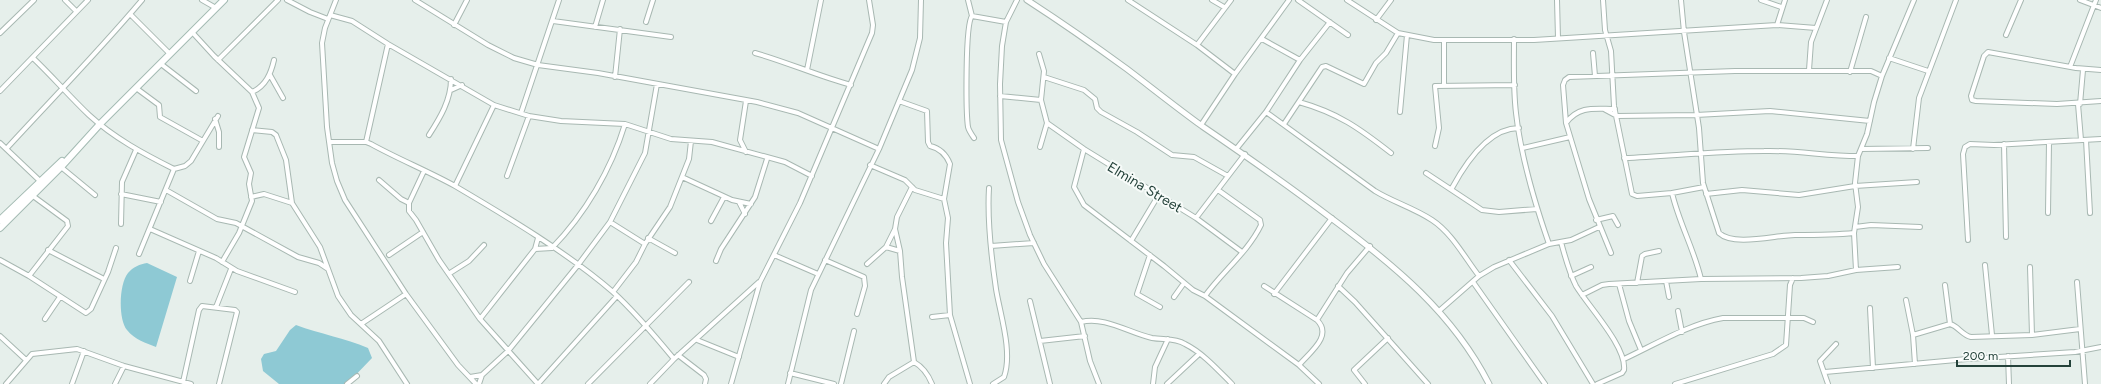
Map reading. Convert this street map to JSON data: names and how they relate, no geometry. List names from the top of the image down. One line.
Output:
{"streets":{"street":["Elmina Street"]},"scale_bar":"200 m"}
